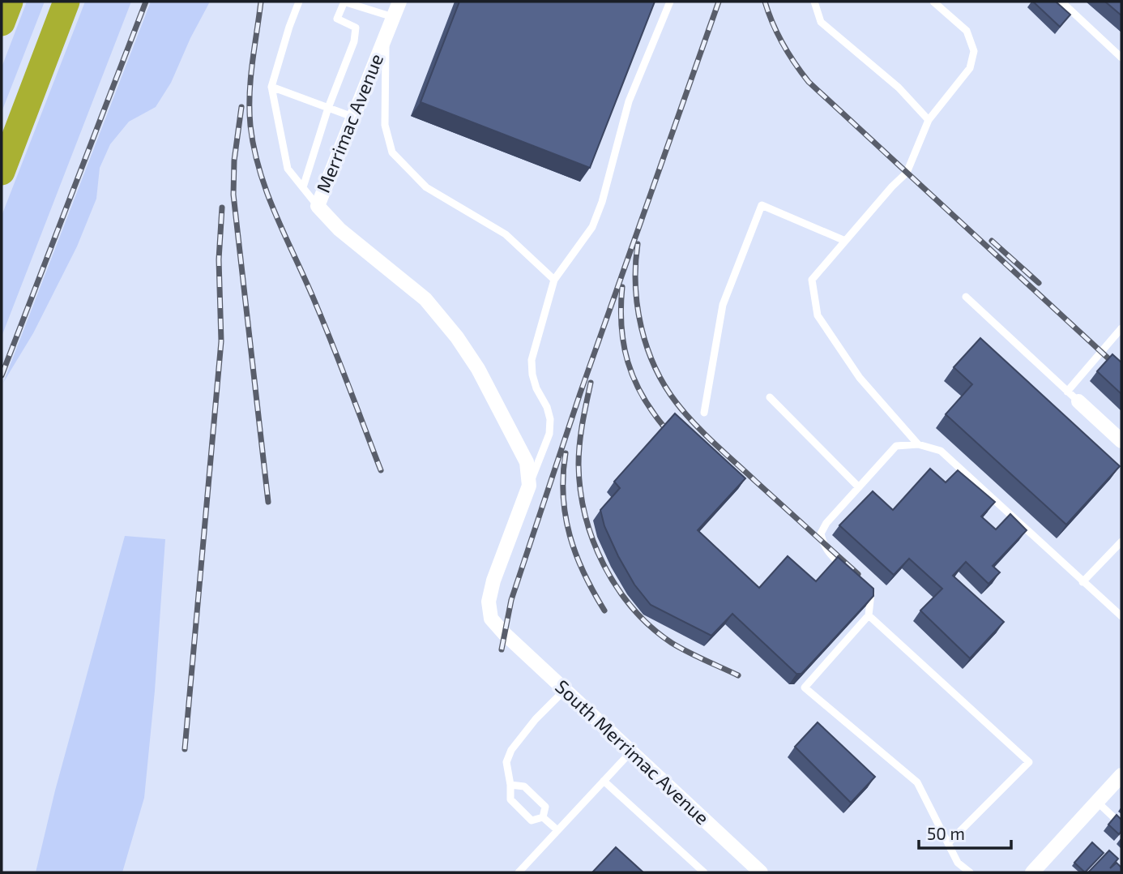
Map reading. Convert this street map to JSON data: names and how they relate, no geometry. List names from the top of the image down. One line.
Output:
{"streets":{"street":["Merrimac Avenue","South Merrimac Avenue"]},"crossings":[["Merrimac Avenue","South Merrimac Avenue"]],"scale_bar":"50 m"}
